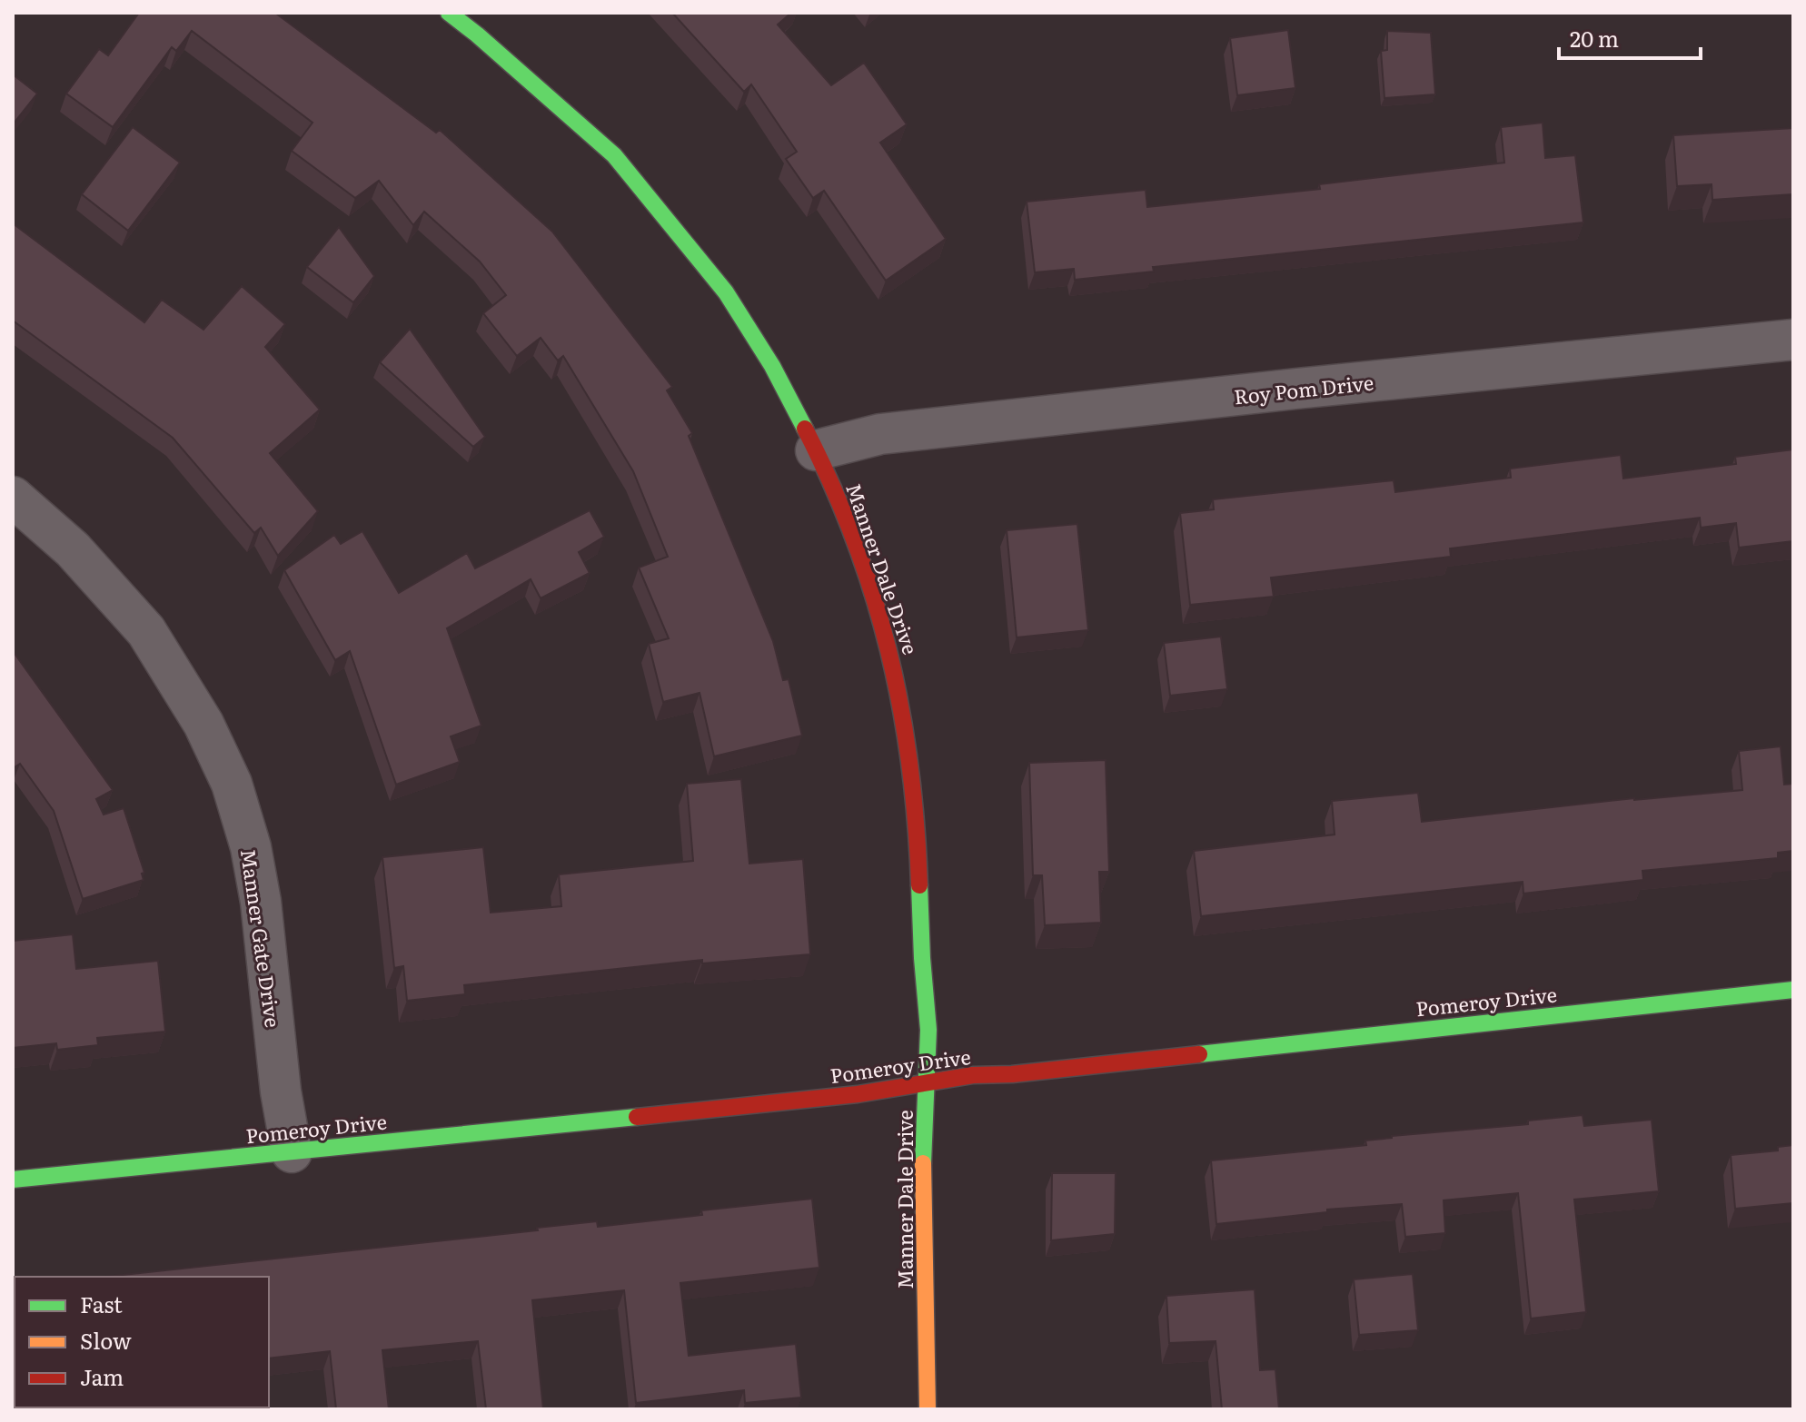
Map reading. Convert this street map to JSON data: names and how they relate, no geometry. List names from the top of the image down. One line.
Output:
{"streets":{"street":["Roy Pom Drive","Manner Dale Drive","Manner Gate Drive","Pomeroy Drive"]},"crossings":[["Roy Pom Drive","Manner Dale Drive"],["Manner Dale Drive","Pomeroy Drive"],["Manner Gate Drive","Pomeroy Drive"]],"legend":["Fast","Slow","Jam"],"scale_bar":"20 m"}
